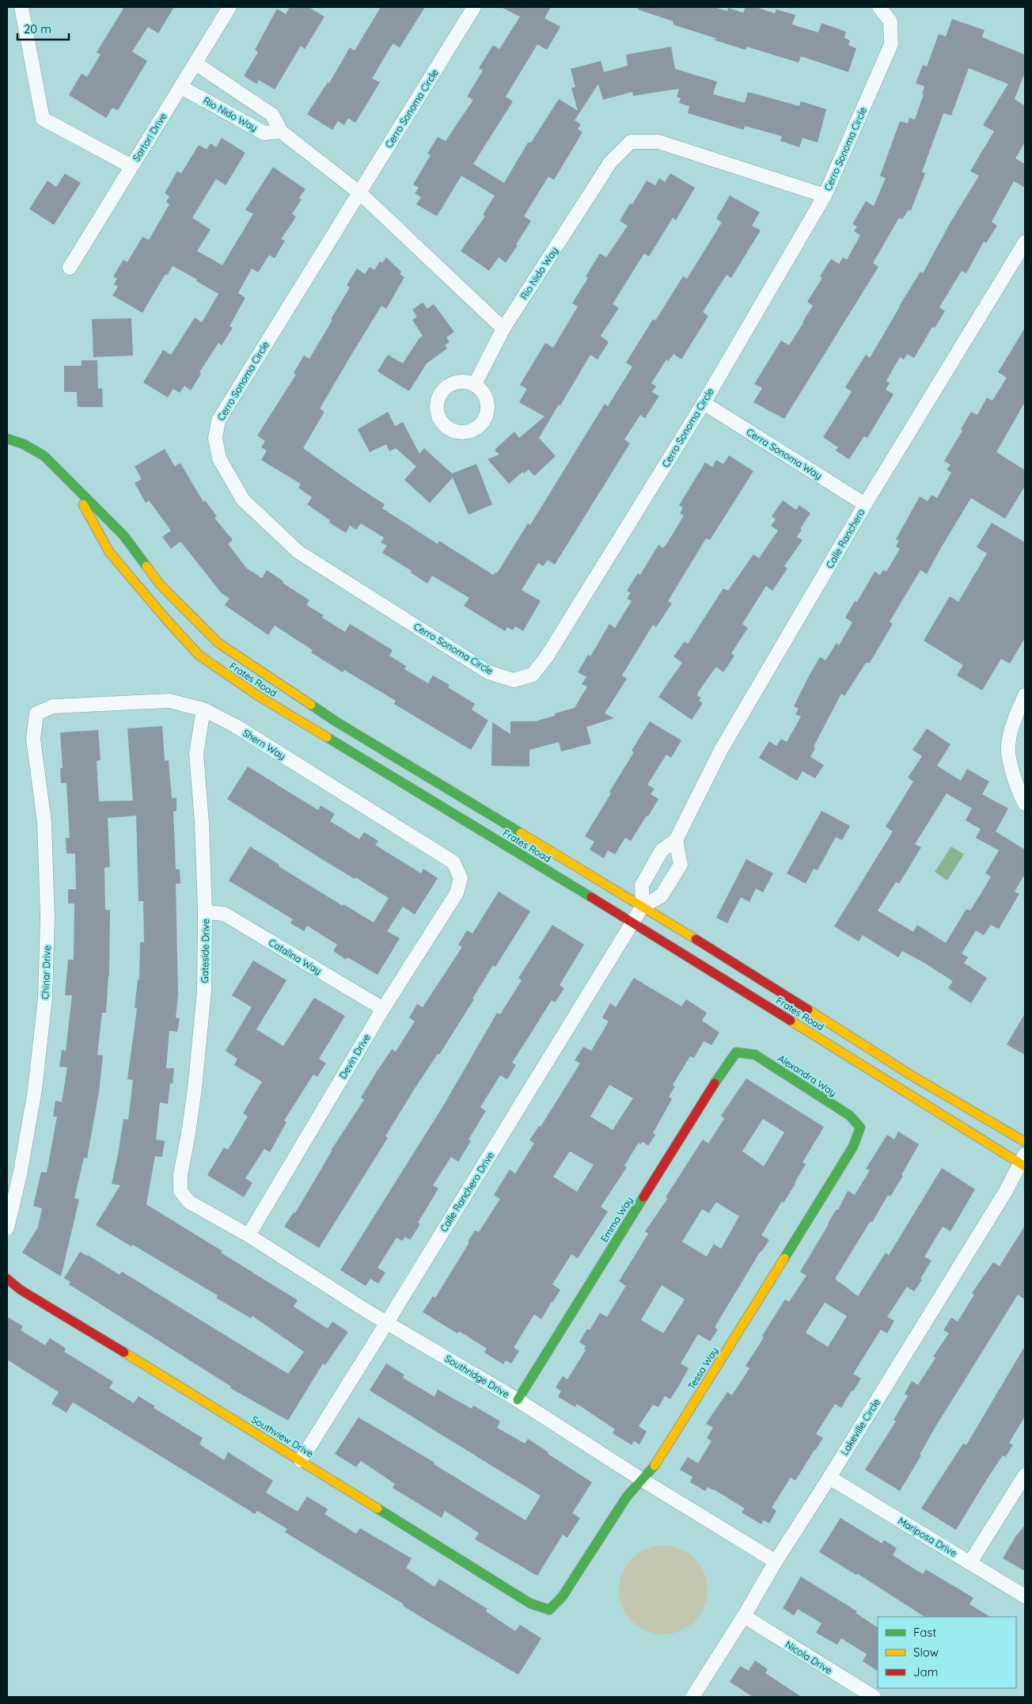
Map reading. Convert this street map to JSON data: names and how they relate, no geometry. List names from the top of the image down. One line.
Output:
{"streets":{"street":["Cerro Sonoma Circle","Rio Nido Way","Sartori Drive","Cerra Sonoma Way","Calle Ranchero","Frates Road","Shern Way","Gateside Drive","Catalina Way","Chinar Drive","Devin Drive","Alexandra Way","Calle Ranchero Drive","Emma Way","Tessa Way","Southridge Drive","Lakeville Circle","Southview Drive","Mariposa Drive","Nicola Drive"]},"crossings":[["Cerro Sonoma Circle","Rio Nido Way"],["Cerro Sonoma Circle","Cerra Sonoma Way"],["Rio Nido Way","Sartori Drive"],["Cerra Sonoma Way","Calle Ranchero"],["Calle Ranchero","Frates Road"],["Frates Road","Calle Ranchero Drive"],["Frates Road","Lakeville Circle"],["Shern Way","Gateside Drive"],["Shern Way","Chinar Drive"],["Shern Way","Devin Drive"],["Gateside Drive","Catalina Way"],["Gateside Drive","Southridge Drive"],["Catalina Way","Devin Drive"],["Devin Drive","Southridge Drive"],["Alexandra Way","Emma Way"],["Alexandra Way","Tessa Way"],["Calle Ranchero Drive","Southridge Drive"],["Calle Ranchero Drive","Southview Drive"],["Emma Way","Southridge Drive"],["Tessa Way","Southridge Drive"],["Tessa Way","Southview Drive"],["Southridge Drive","Lakeville Circle"],["Lakeville Circle","Mariposa Drive"],["Lakeville Circle","Nicola Drive"]],"legend":["Fast","Slow","Jam"],"scale_bar":"20 m"}
